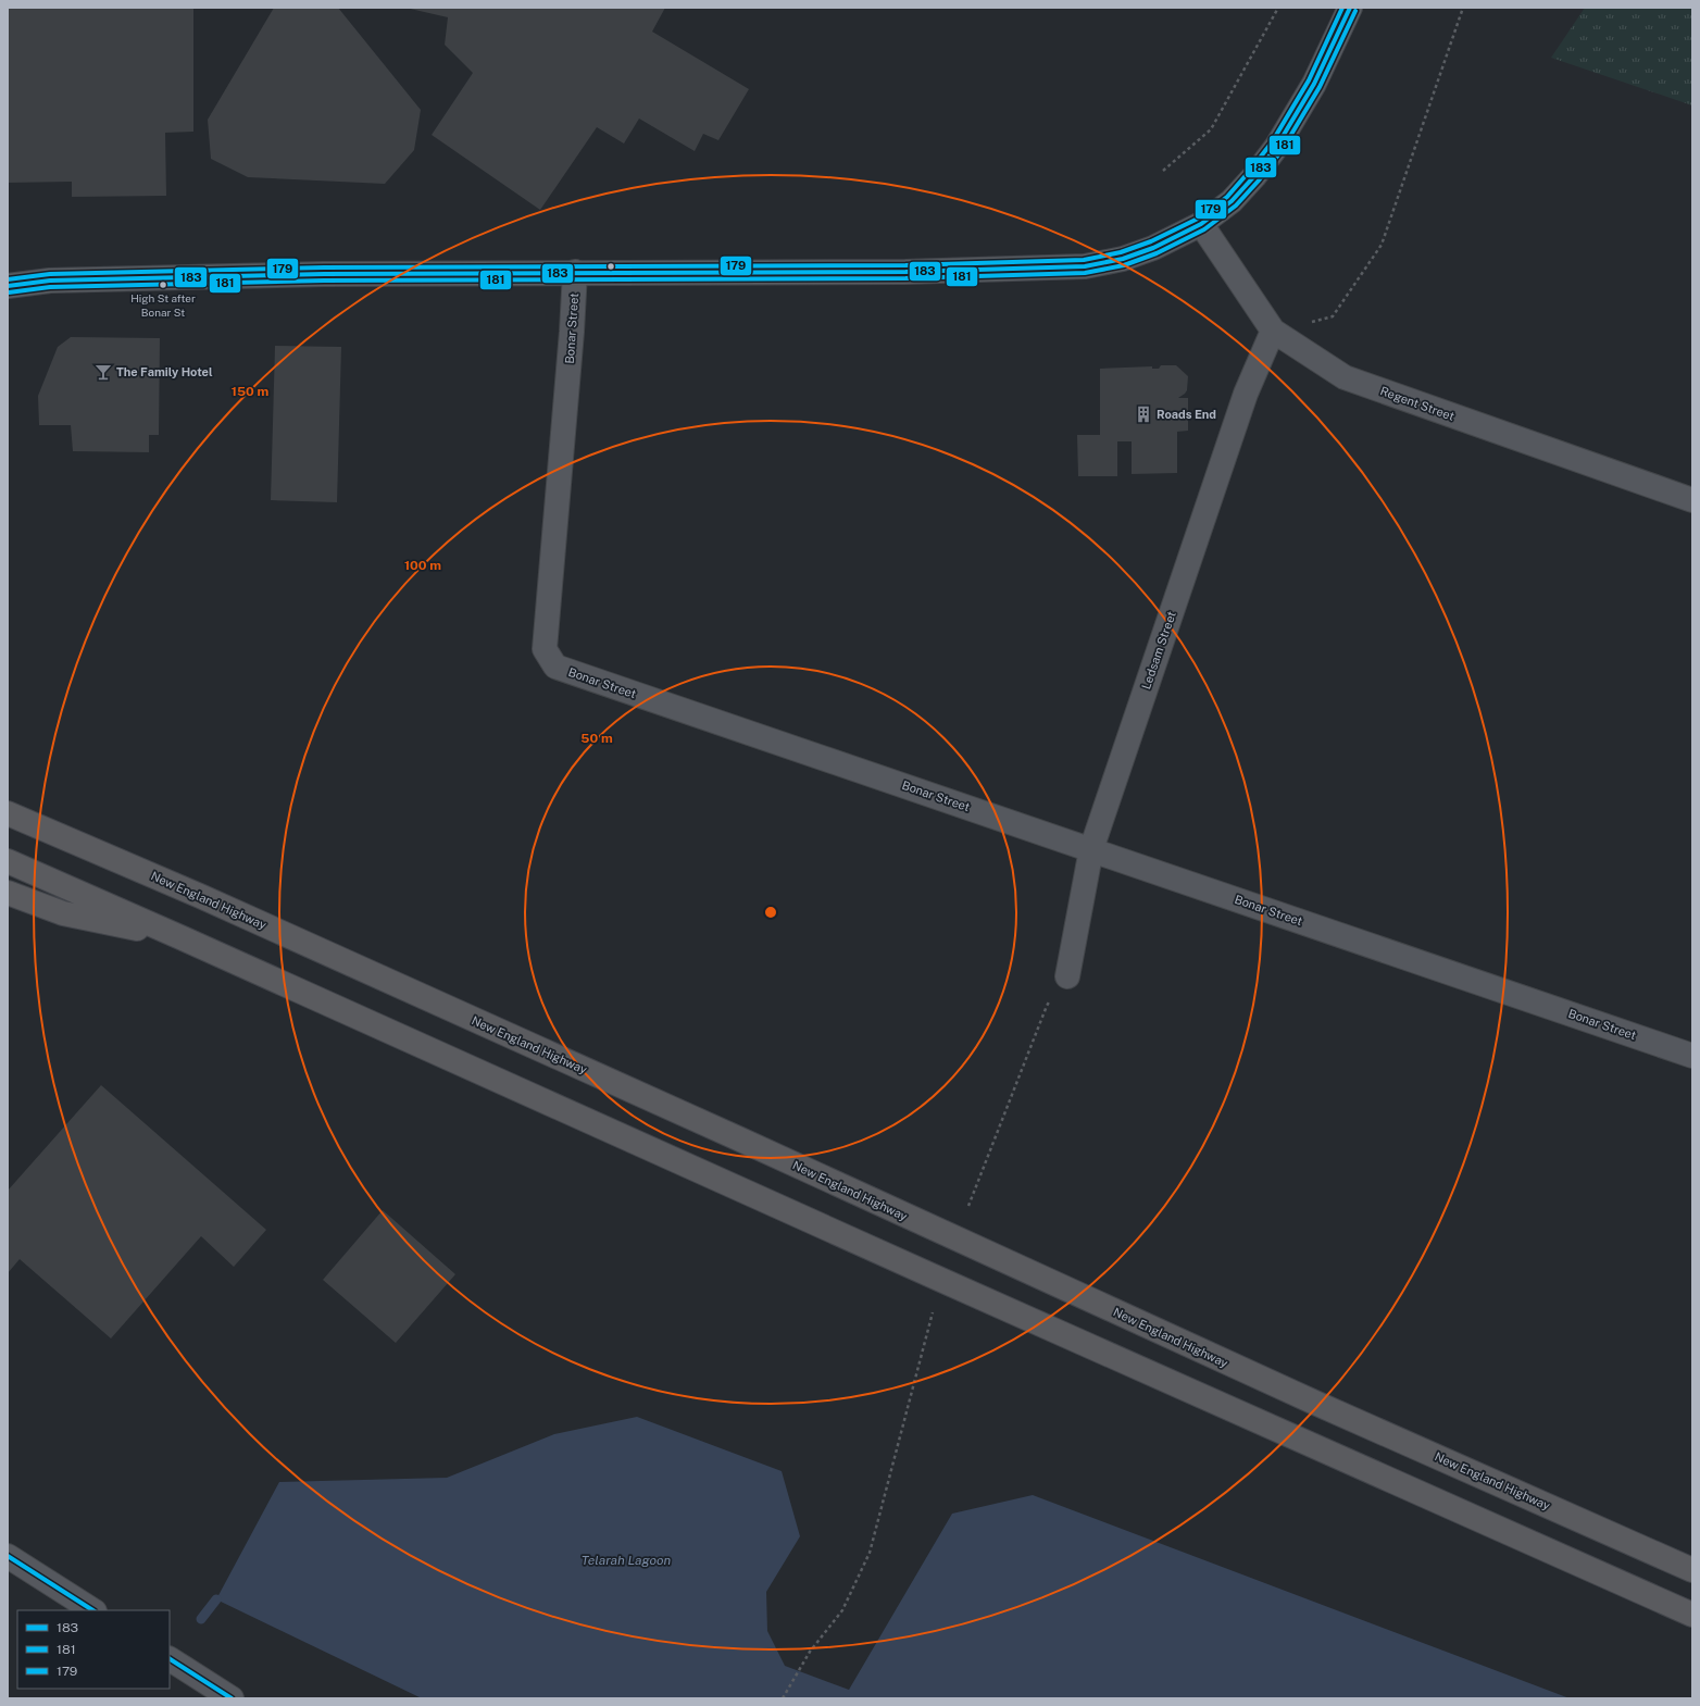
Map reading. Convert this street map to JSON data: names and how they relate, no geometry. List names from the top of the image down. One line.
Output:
{"streets":{"highway":["New England Highway"],"street":["Bonar Street","Regent Street","Ledsam Street"]},"crossings":[["Bonar Street","Ledsam Street"],["Regent Street","Ledsam Street"]],"water":["Telarah Lagoon"],"places":{"other":["High St after Bonar St"],"bar":["The Family Hotel"],"building":["Roads End"]},"lines":["transit line 183","transit line 179","transit line 181"],"legend":["183","181","179"],"rings":["150 m","100 m","50 m"]}
